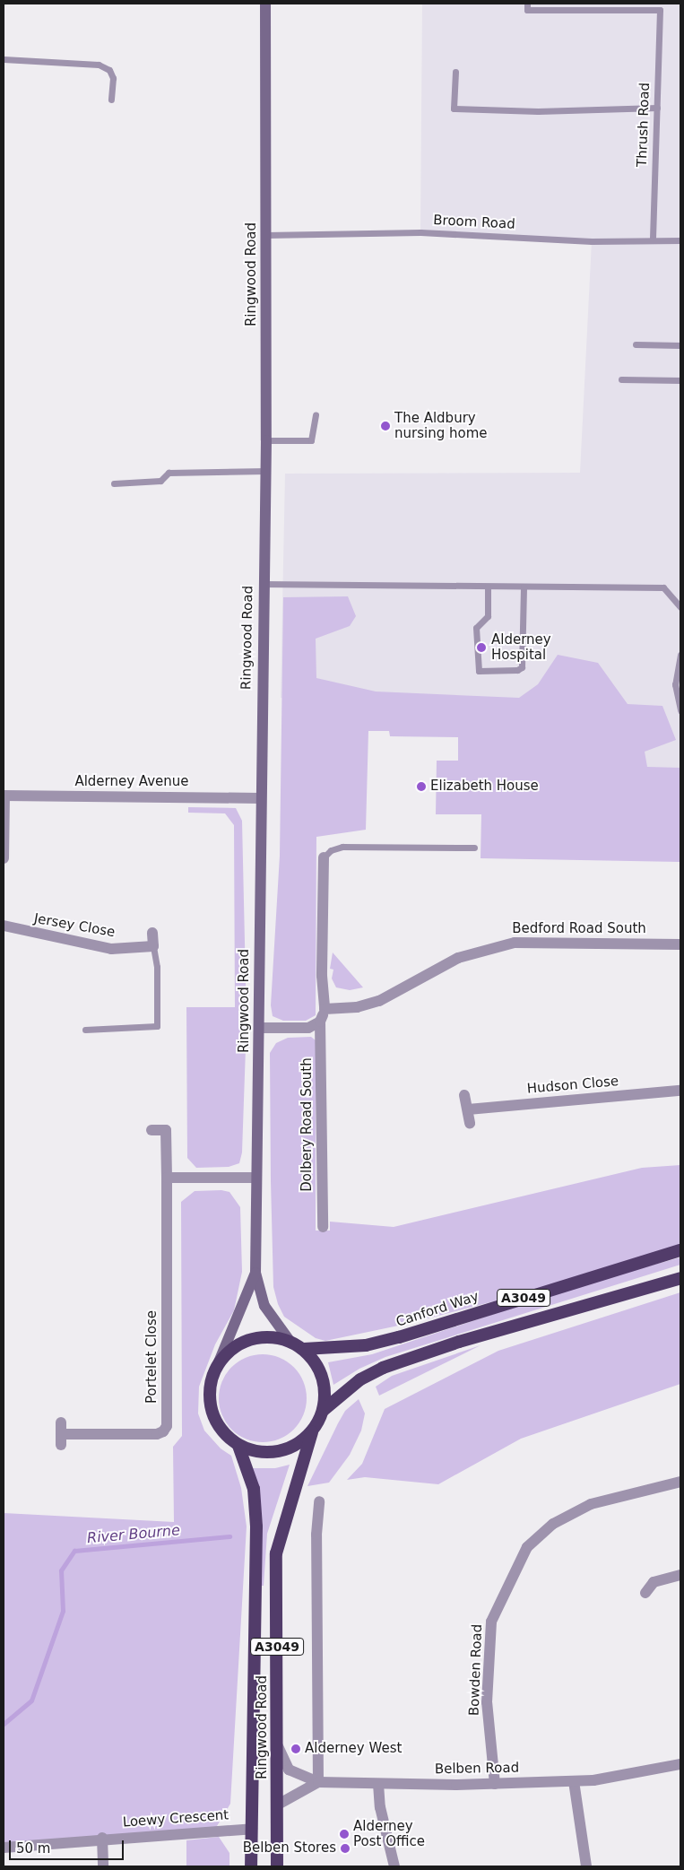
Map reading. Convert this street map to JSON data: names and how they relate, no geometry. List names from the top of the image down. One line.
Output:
{"streets":{"highway":["Ringwood Road","A3049","Canford Way"],"street":["Alderney Avenue","Jersey Close","Bedford Road South","Hudson Close","Dolbery Road South","Portelet Close","Bowden Road","Belben Road","Loewy Crescent"],"lane":["Thrush Road","Broom Road"]},"crossings":[["Thrush Road","Broom Road"],["Broom Road","Ringwood Road"],["Ringwood Road","Alderney Avenue"],["Ringwood Road","A3049"],["Ringwood Road","Canford Way"],["Ringwood Road","Loewy Crescent"],["A3049","Canford Way"],["Bowden Road","Belben Road"]],"water":["River Bourne"],"places":["The Aldbury nursing home","Alderney Hospital","Elizabeth House","Alderney West","Alderney Post Office","Belben Stores"],"scale_bar":"50 m"}
